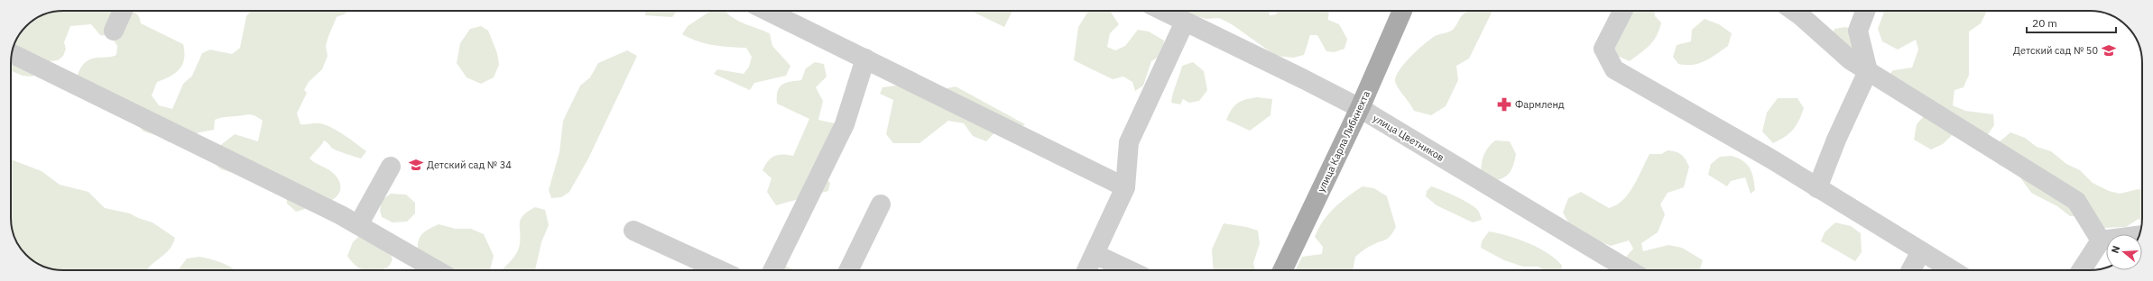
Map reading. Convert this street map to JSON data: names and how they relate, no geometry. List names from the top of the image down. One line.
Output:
{"streets":{"main road":["улица Карла Либкнехта"],"street":["улица Цветников"]},"crossings":[["улица Цветников","улица Карла Либкнехта"]],"places":{"school or university":["Детский сад № 50","Детский сад № 34"],"pharmacy":["Фармленд"]},"scale_bar":"20 m","north":"left"}
